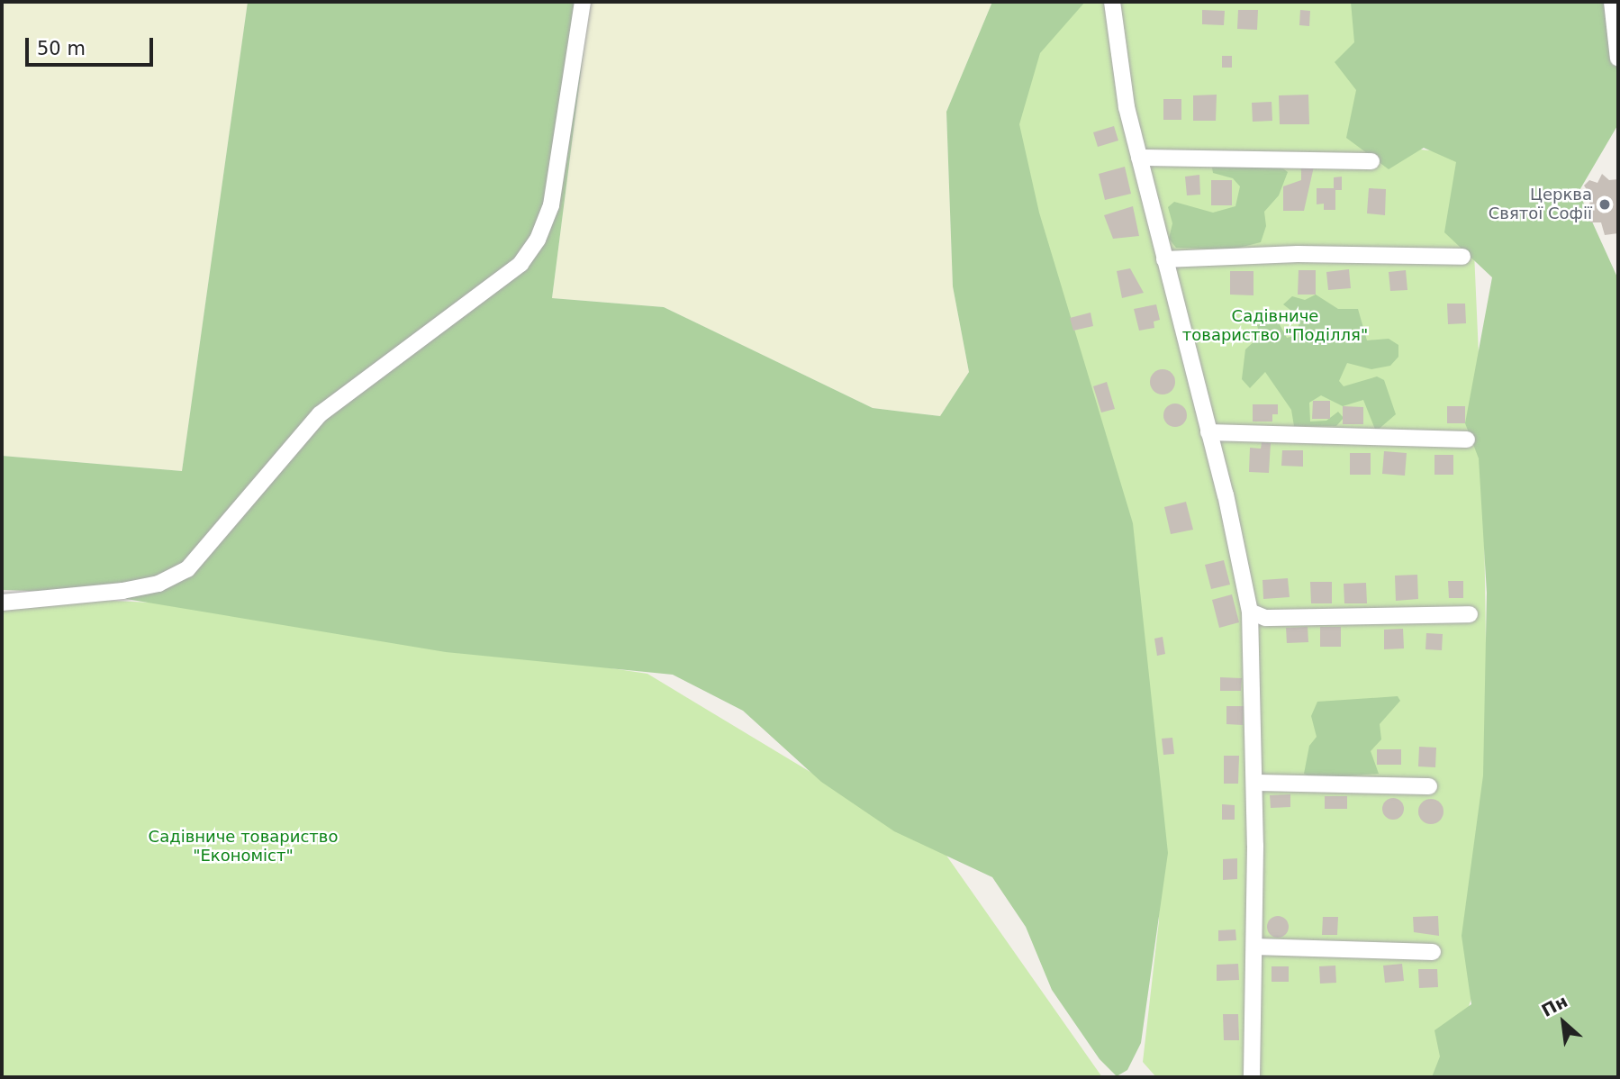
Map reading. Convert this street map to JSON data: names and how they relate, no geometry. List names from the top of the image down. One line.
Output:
{"parks":["Садівниче товариство \"Поділля\"","Садівниче товариство \"Економіст\""],"places":["Церква Святої Софії"],"scale_bar":"50 m","north":"top left"}
